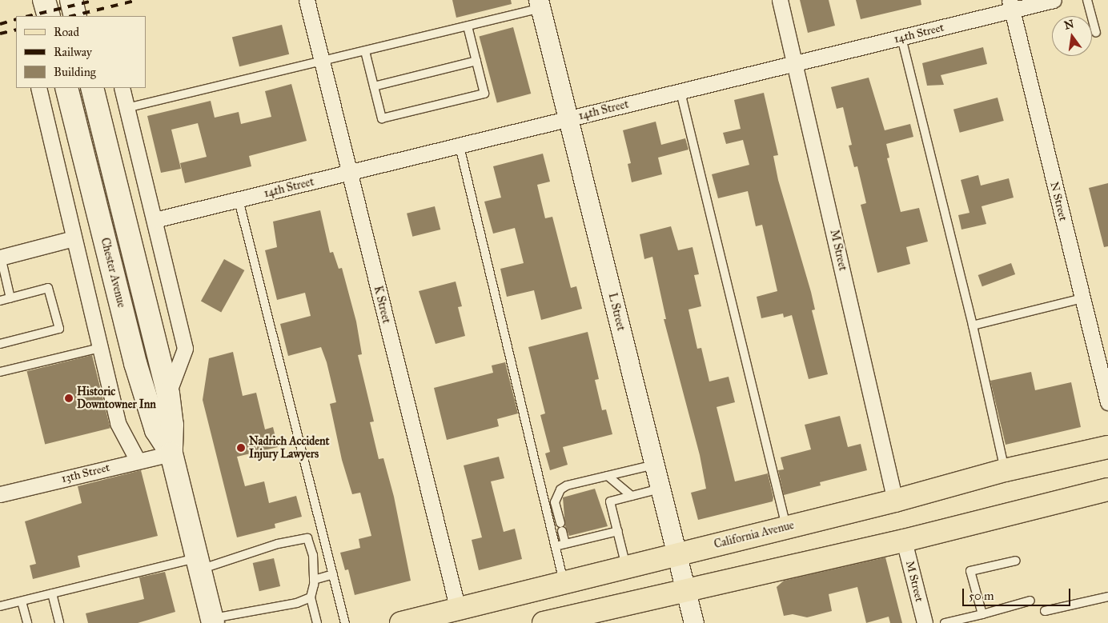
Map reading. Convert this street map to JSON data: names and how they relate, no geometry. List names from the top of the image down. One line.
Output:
{"streets":{"main road":["Chester Avenue","California Avenue"],"street":["14th Street","N Street","M Street","K Street","L Street","13th Street"]},"crossings":[["14th Street","N Street"],["14th Street","M Street"],["14th Street","K Street"],["14th Street","L Street"],["M Street","California Avenue"],["Chester Avenue","13th Street"],["K Street","California Avenue"],["L Street","California Avenue"]],"places":["Historic Downtowner Inn","Nadrich Accident Injury Lawyers"],"legend":["Road","Railway","Building"],"scale_bar":"50 m","north":"top"}
